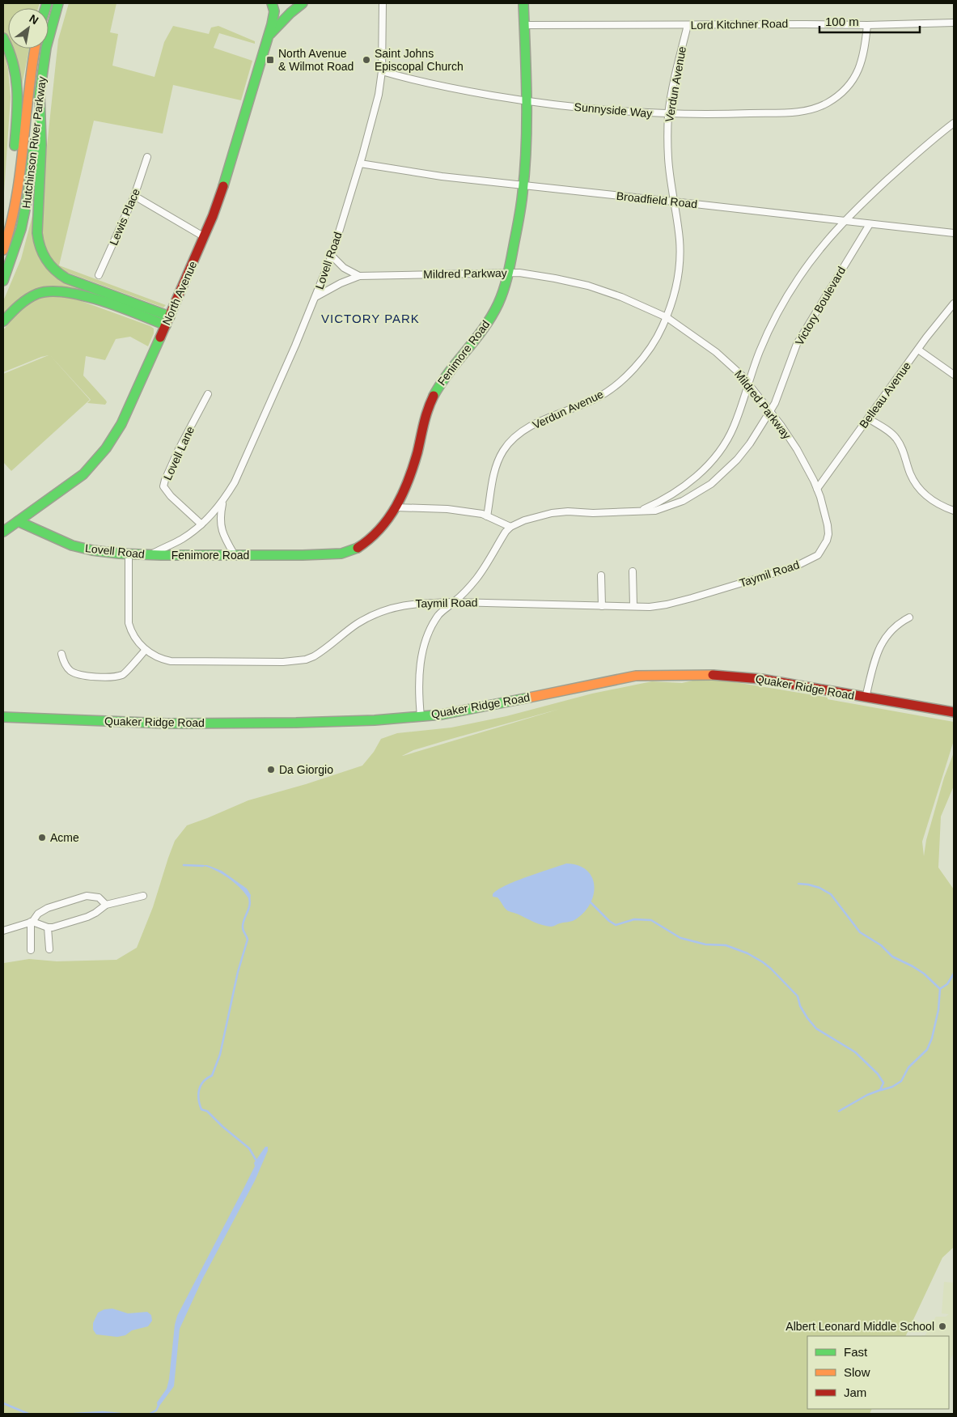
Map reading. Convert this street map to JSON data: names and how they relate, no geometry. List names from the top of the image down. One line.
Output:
{"streets":{"main road":["Hutchinson River Parkway","Lovell Road","North Avenue","Fenimore Road","Quaker Ridge Road"],"street":["Lord Kitchner Road","Verdun Avenue","Sunnyside Way","Broadfield Road","Lewis Place","Mildred Parkway","Victory Boulevard","Belleau Avenue","Lovell Lane","Taymil Road"]},"crossings":[["Lord Kitchner Road","Verdun Avenue"],["Lord Kitchner Road","Sunnyside Way"],["Lord Kitchner Road","Fenimore Road"],["Verdun Avenue","Sunnyside Way"],["Verdun Avenue","Broadfield Road"],["Verdun Avenue","Mildred Parkway"],["Sunnyside Way","Lovell Road"],["Sunnyside Way","Fenimore Road"],["Broadfield Road","Lovell Road"],["Broadfield Road","Victory Boulevard"],["Broadfield Road","Fenimore Road"],["Lovell Road","Mildred Parkway"],["Lovell Road","North Avenue"],["Lovell Road","Fenimore Road"],["Lovell Road","Lovell Lane"],["Lovell Road","Taymil Road"],["Mildred Parkway","Victory Boulevard"],["Mildred Parkway","Fenimore Road"],["Mildred Parkway","Belleau Avenue"],["Mildred Parkway","Taymil Road"]],"districts":["VICTORY PARK"],"places":{"transit":["North Avenue & Wilmot Road"],"other":["Saint Johns Episcopal Church","Da Giorgio","Acme","Albert Leonard Middle School"]},"legend":["Fast","Slow","Jam"],"scale_bar":"100 m","north":"top right"}
